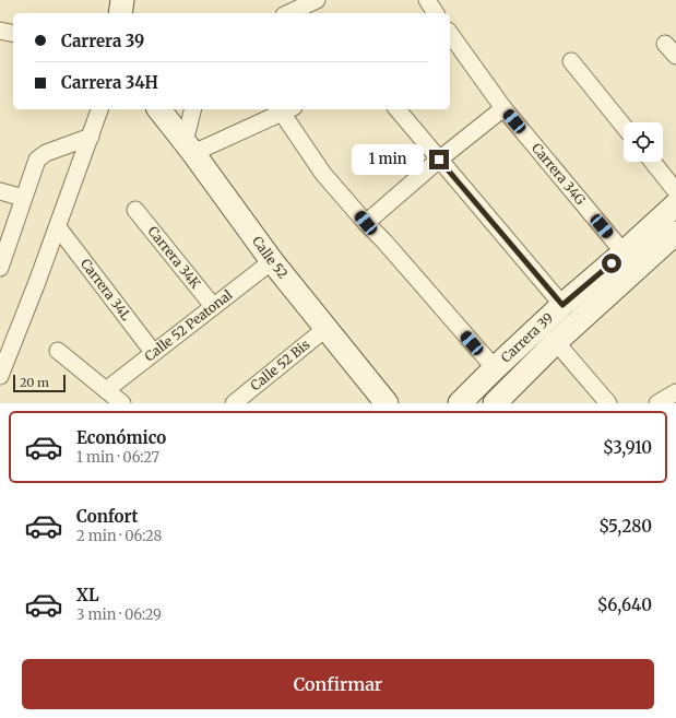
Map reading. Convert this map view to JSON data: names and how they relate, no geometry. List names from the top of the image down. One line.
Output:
{"streets":{"main road":["Calle 52","Carrera 39"],"street":["Carrera 34G","Carrera 34K","Carrera 34L","Calle 52 Peatonal","Calle 52 Bis"]},"crossings":[["Carrera 34G","Carrera 39"],["Calle 52","Calle 52 Peatonal"],["Calle 52","Calle 52 Bis"],["Carrera 34K","Calle 52 Peatonal"],["Carrera 34L","Calle 52 Peatonal"]],"scale_bar":"20 m","page":{"banner":["Carrera 39","Carrera 34H"],"bubble":"1 min","scale":"20 m","list":[{"name":"Económico","note":"1 min · 06:27","value":"$3,910"},{"name":"Confort","note":"2 min · 06:28","value":"$5,280"},{"name":"XL","note":"3 min · 06:29","value":"$6,640"}],"buttons":"Confirmar"}}
